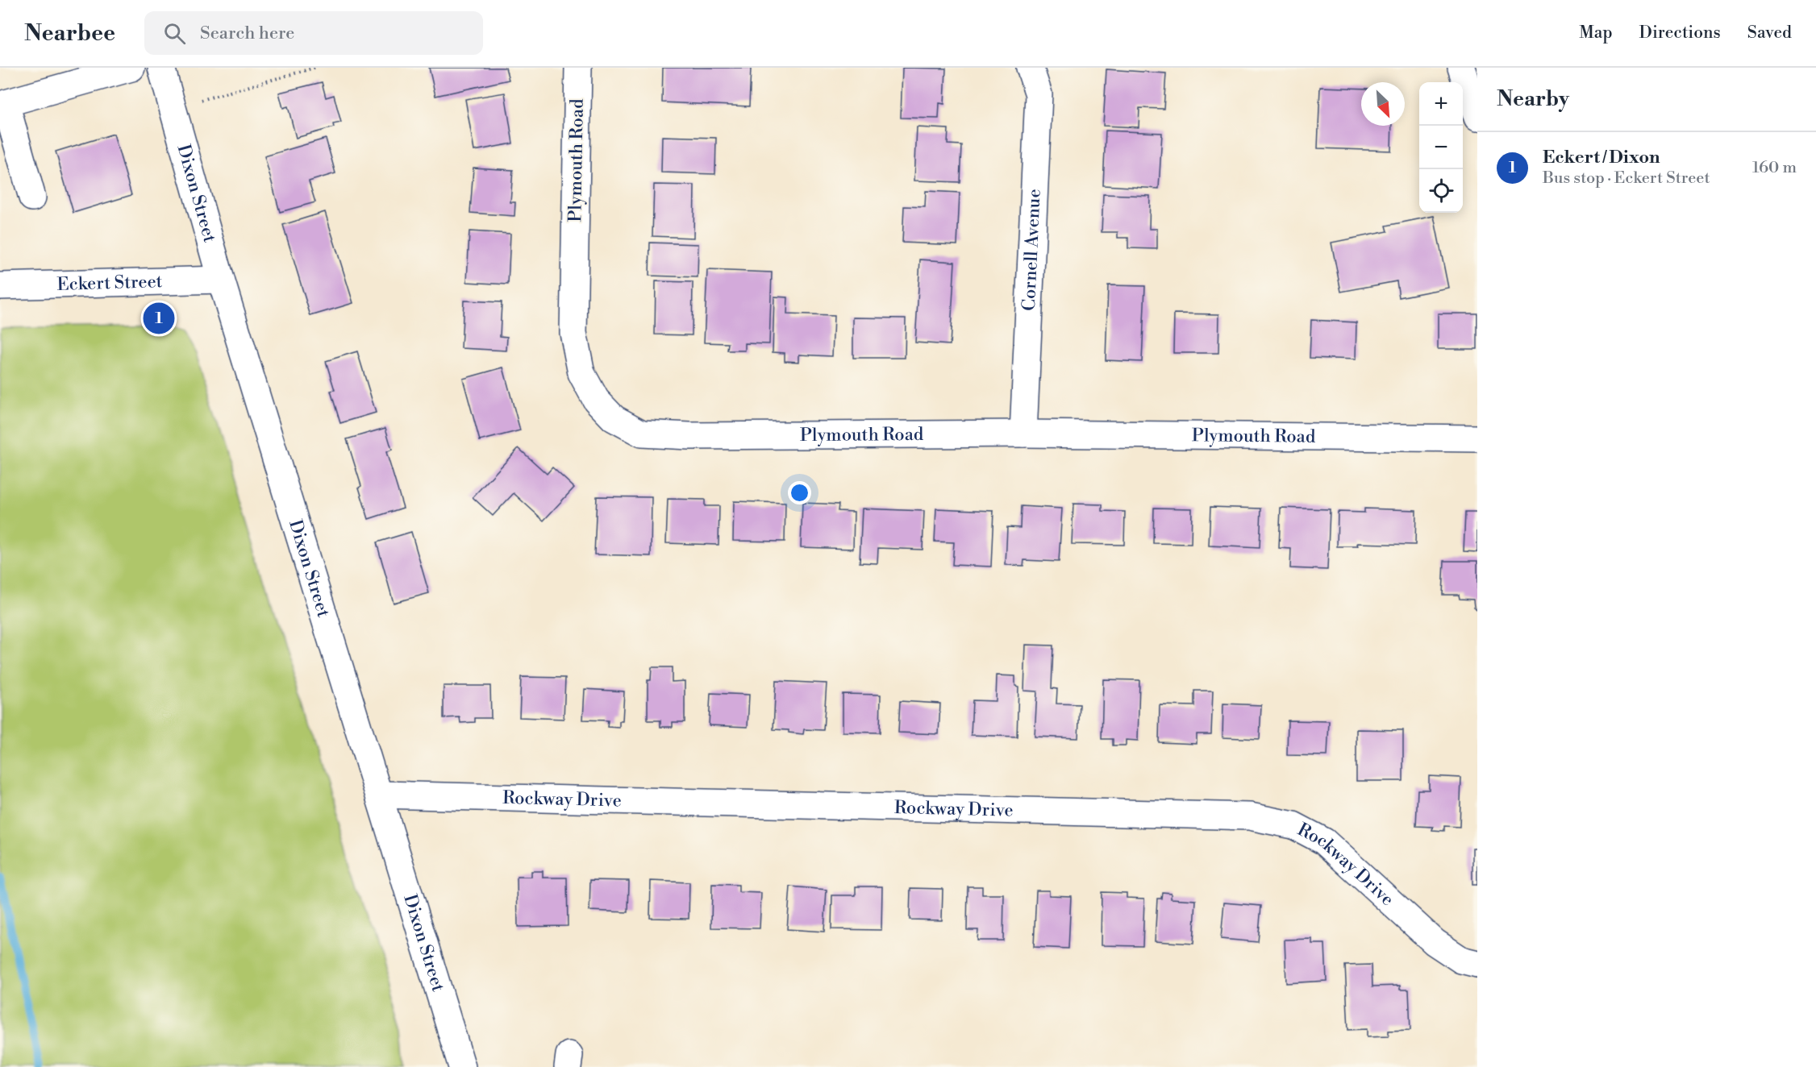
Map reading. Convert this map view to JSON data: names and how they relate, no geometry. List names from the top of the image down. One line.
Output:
{"streets":{"street":["Plymouth Road","Dixon Street","Cornell Avenue","Eckert Street","Rockway Drive"]},"crossings":[["Plymouth Road","Cornell Avenue"],["Dixon Street","Eckert Street"],["Dixon Street","Rockway Drive"]],"north":"bottom right","page":{"header":"Nearbee","search":"Search here","nav":["Map","Directions","Saved"],"heading":"Nearby","map_buttons":["+","−"],"list":[{"mark":"1","name":"Eckert / Dixon","note":"Bus stop · Eckert Street","value":"160 m"}],"pins":"1"}}
